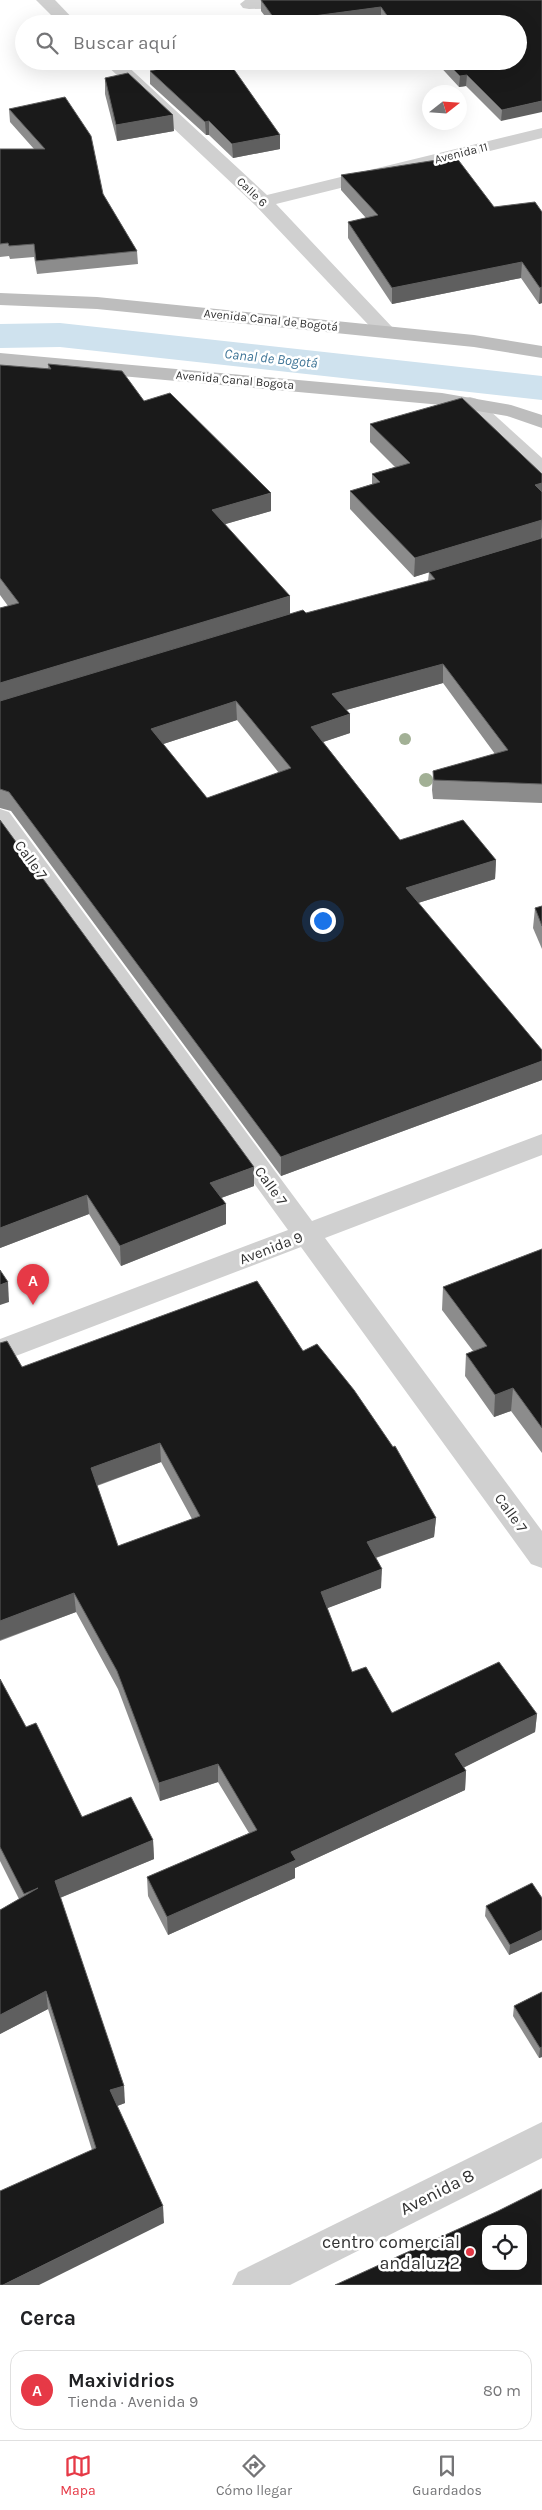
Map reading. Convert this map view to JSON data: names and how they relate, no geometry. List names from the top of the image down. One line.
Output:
{"streets":{"main road":["Avenida Canal de Bogotá","Avenida Canal Bogota"],"street":["Avenida 11","Calle 6","Calle 7","Avenida 9","Avenida 8"]},"crossings":[["Avenida 11","Calle 6"],["Calle 6","Avenida Canal de Bogotá"],["Calle 7","Avenida 9"]],"water":["Canal de Bogotá"],"places":["centro comercial andaluz 2"],"north":"right","page":{"search":"Buscar aquí","pins":"A","heading":"Cerca","list":[{"mark":"A","name":"Maxividrios","note":"Tienda · Avenida 9","value":"80 m"}],"nav":["Mapa","Cómo llegar","Guardados"]}}
